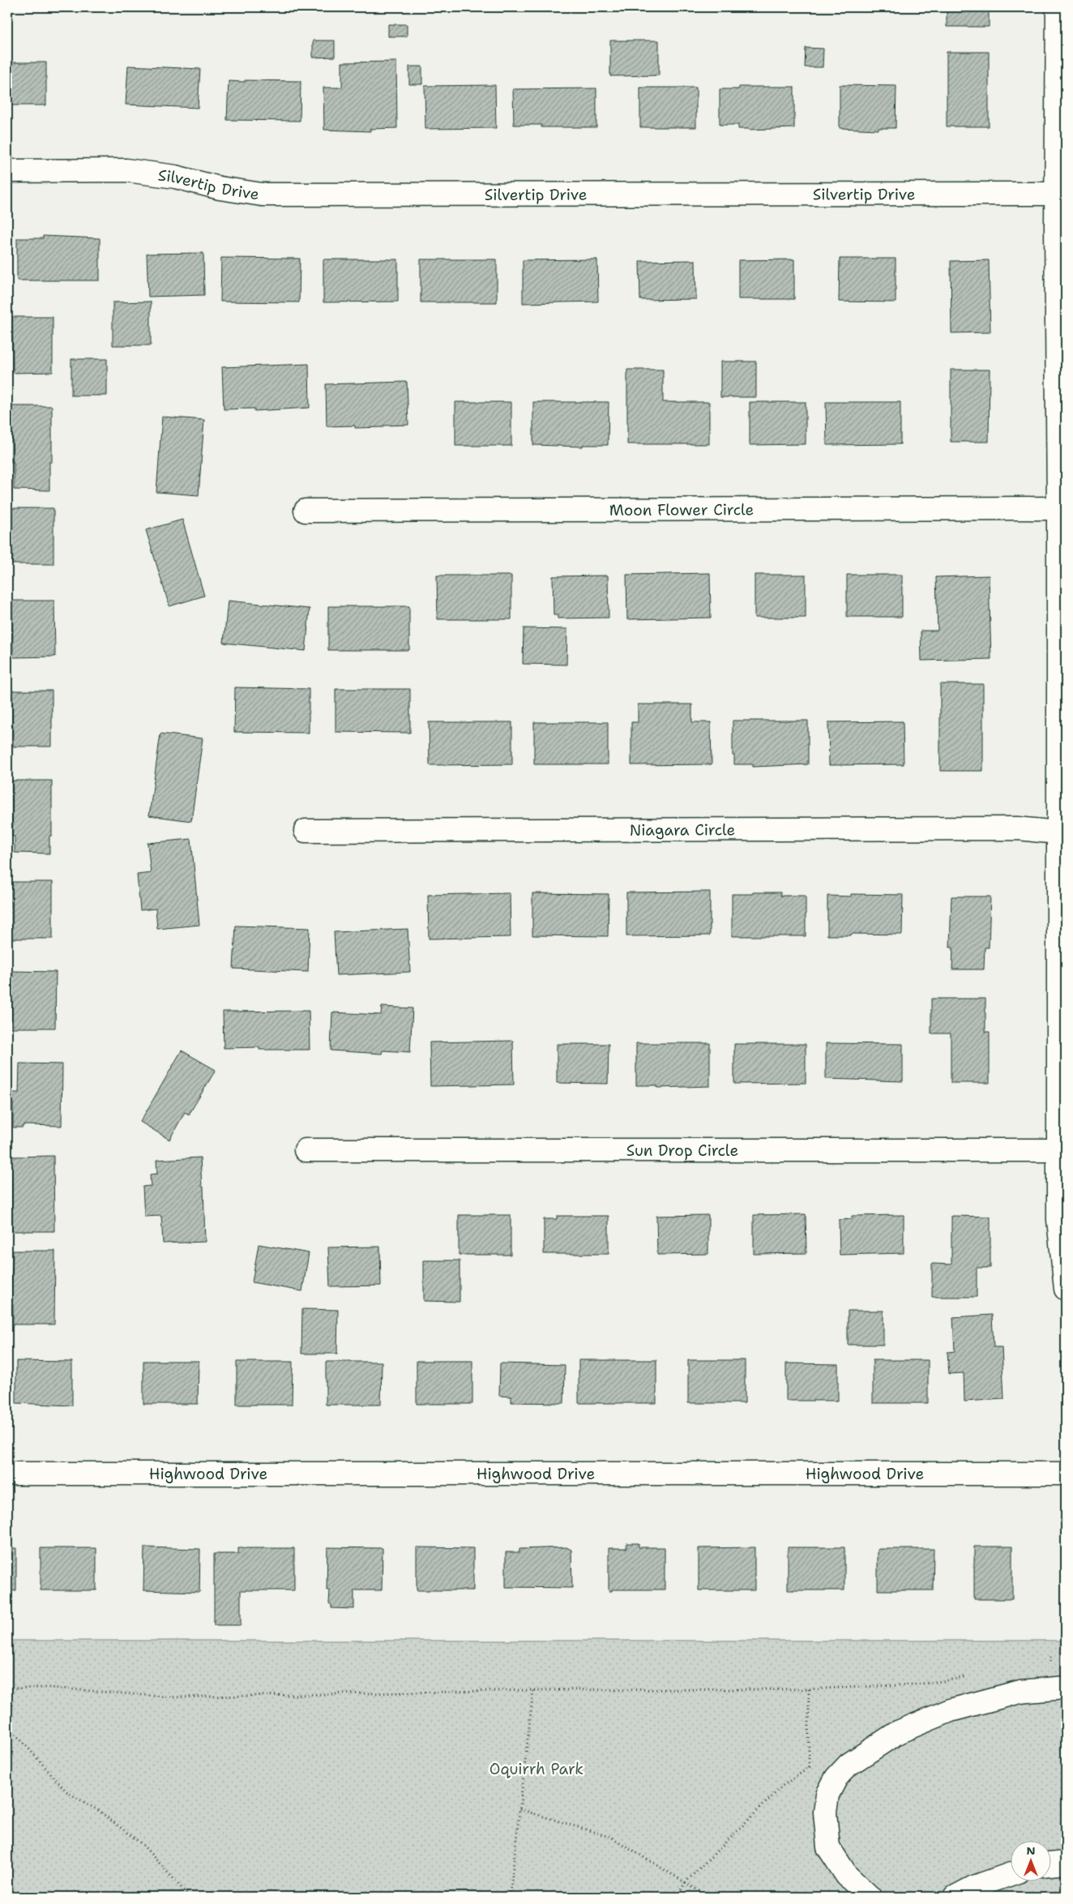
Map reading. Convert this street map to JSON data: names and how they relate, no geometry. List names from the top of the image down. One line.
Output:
{"streets":{"street":["Silvertip Drive","Moon Flower Circle","Niagara Circle","Sun Drop Circle","Highwood Drive"]},"parks":["Oquirrh Park"],"north":"top"}
